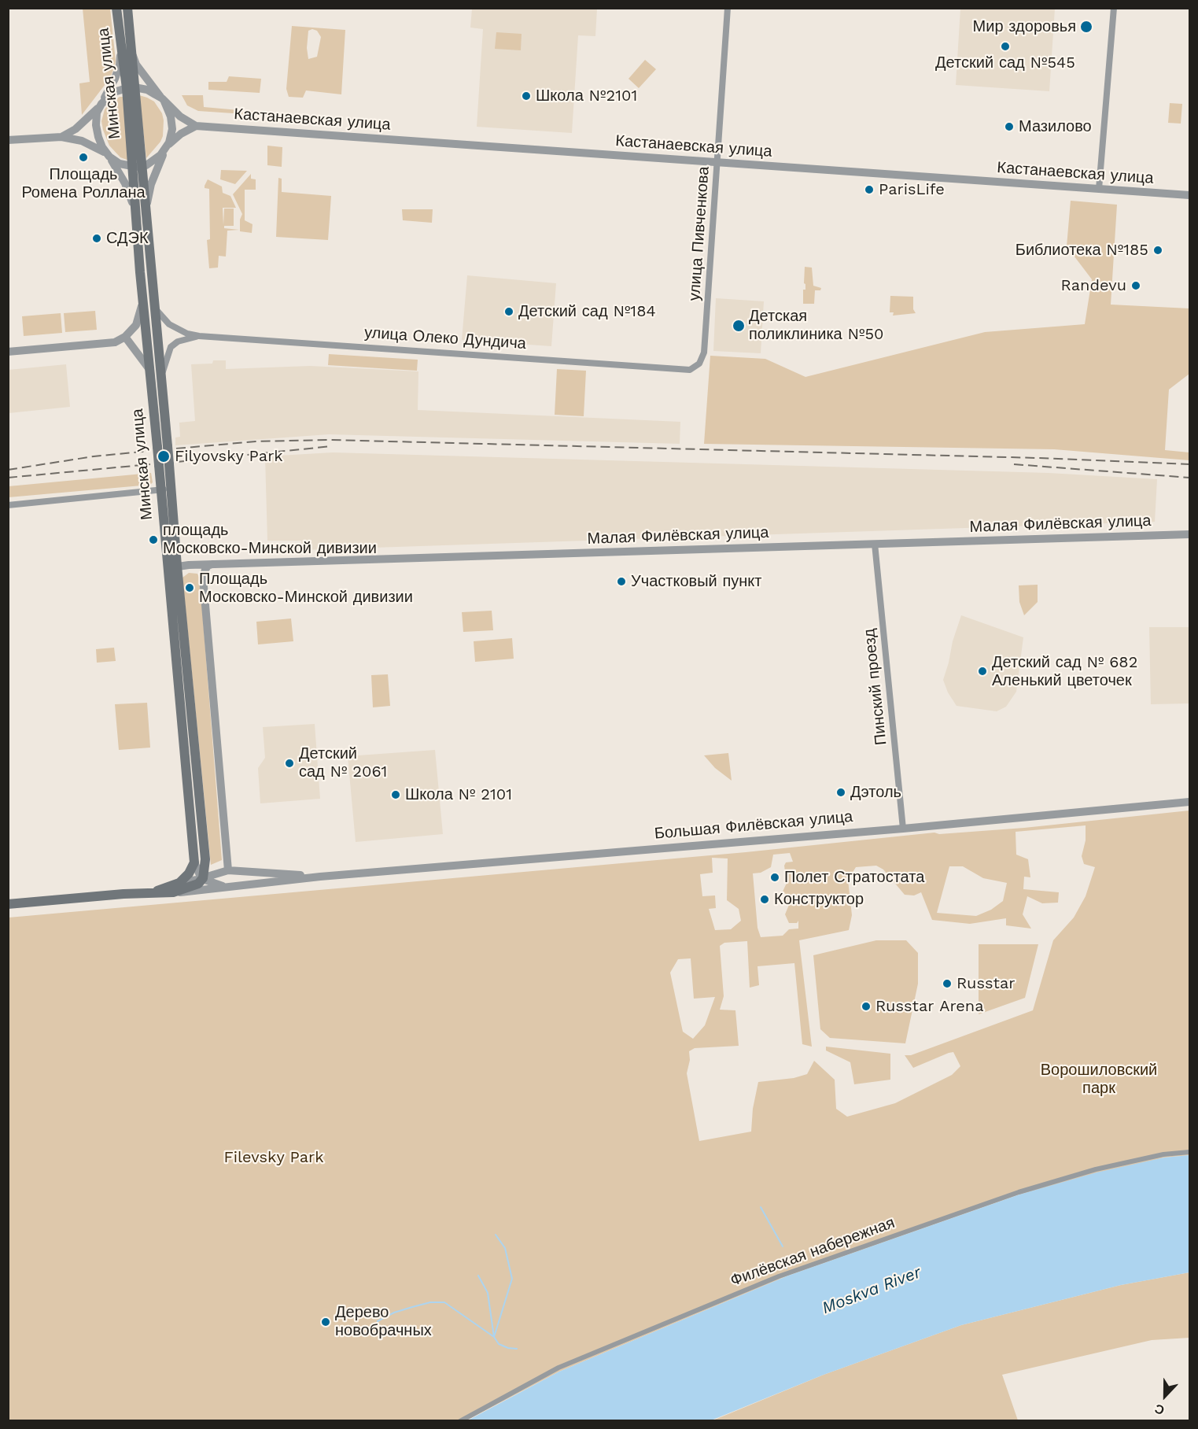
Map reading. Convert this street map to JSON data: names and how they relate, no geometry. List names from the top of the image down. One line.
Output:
{"streets":{"main road":["Минская улица","Большая Филёвская улица"],"street":["Кастанаевская улица","улица Пивченкова","улица Олеко Дундича","Малая Филёвская улица","Пинский проезд","Филёвская набережная"]},"crossings":[["Минская улица","Кастанаевская улица"],["Минская улица","улица Олеко Дундича"],["Минская улица","Малая Филёвская улица"],["Минская улица","Большая Филёвская улица"],["Кастанаевская улица","улица Пивченкова"],["улица Пивченкова","улица Олеко Дундича"],["Малая Филёвская улица","Пинский проезд"],["Пинский проезд","Большая Филёвская улица"]],"water":["Moskva River"],"parks":["Ворошиловский парк","Filevsky Park"],"places":["Мир здоровья","Детский сад №545","Школа №2101","Мазилово","Площадь Ромена Роллана","ParisLife","СДЭК","Библиотека №185","Randevu","Детский сад №184","Детская поликлиника №50","Filyovsky Park","площадь Московско-Минской дивизии","Участковый пункт","Площадь Московско-Минской дивизии","Детский сад № 682 Аленький цветочек","Детский сад № 2061","Дэтоль","Школа № 2101","Полет Стратостата","Конструктор","Russtar","Russtar Arena","Дерево новобрачных"],"north":"bottom"}
